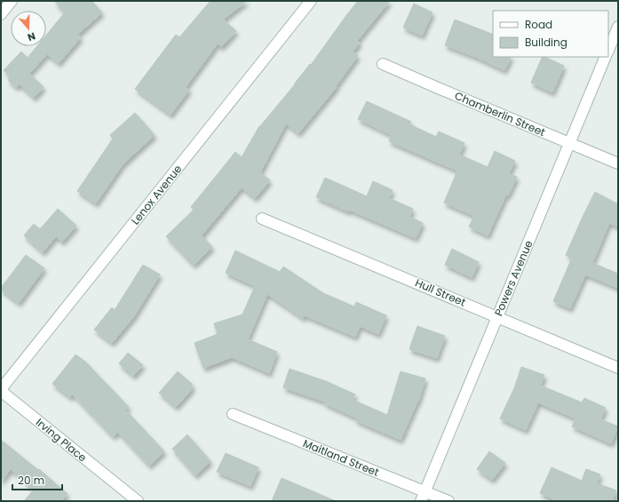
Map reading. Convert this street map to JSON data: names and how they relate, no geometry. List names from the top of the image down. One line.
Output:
{"streets":{"street":["Chamberlin Street","Lenox Avenue","Powers Avenue","Hull Street","Irving Place","Maitland Street"]},"crossings":[["Chamberlin Street","Powers Avenue"],["Lenox Avenue","Irving Place"],["Powers Avenue","Hull Street"],["Powers Avenue","Maitland Street"]],"legend":["Road","Building"],"scale_bar":"20 m","north":"bottom"}
